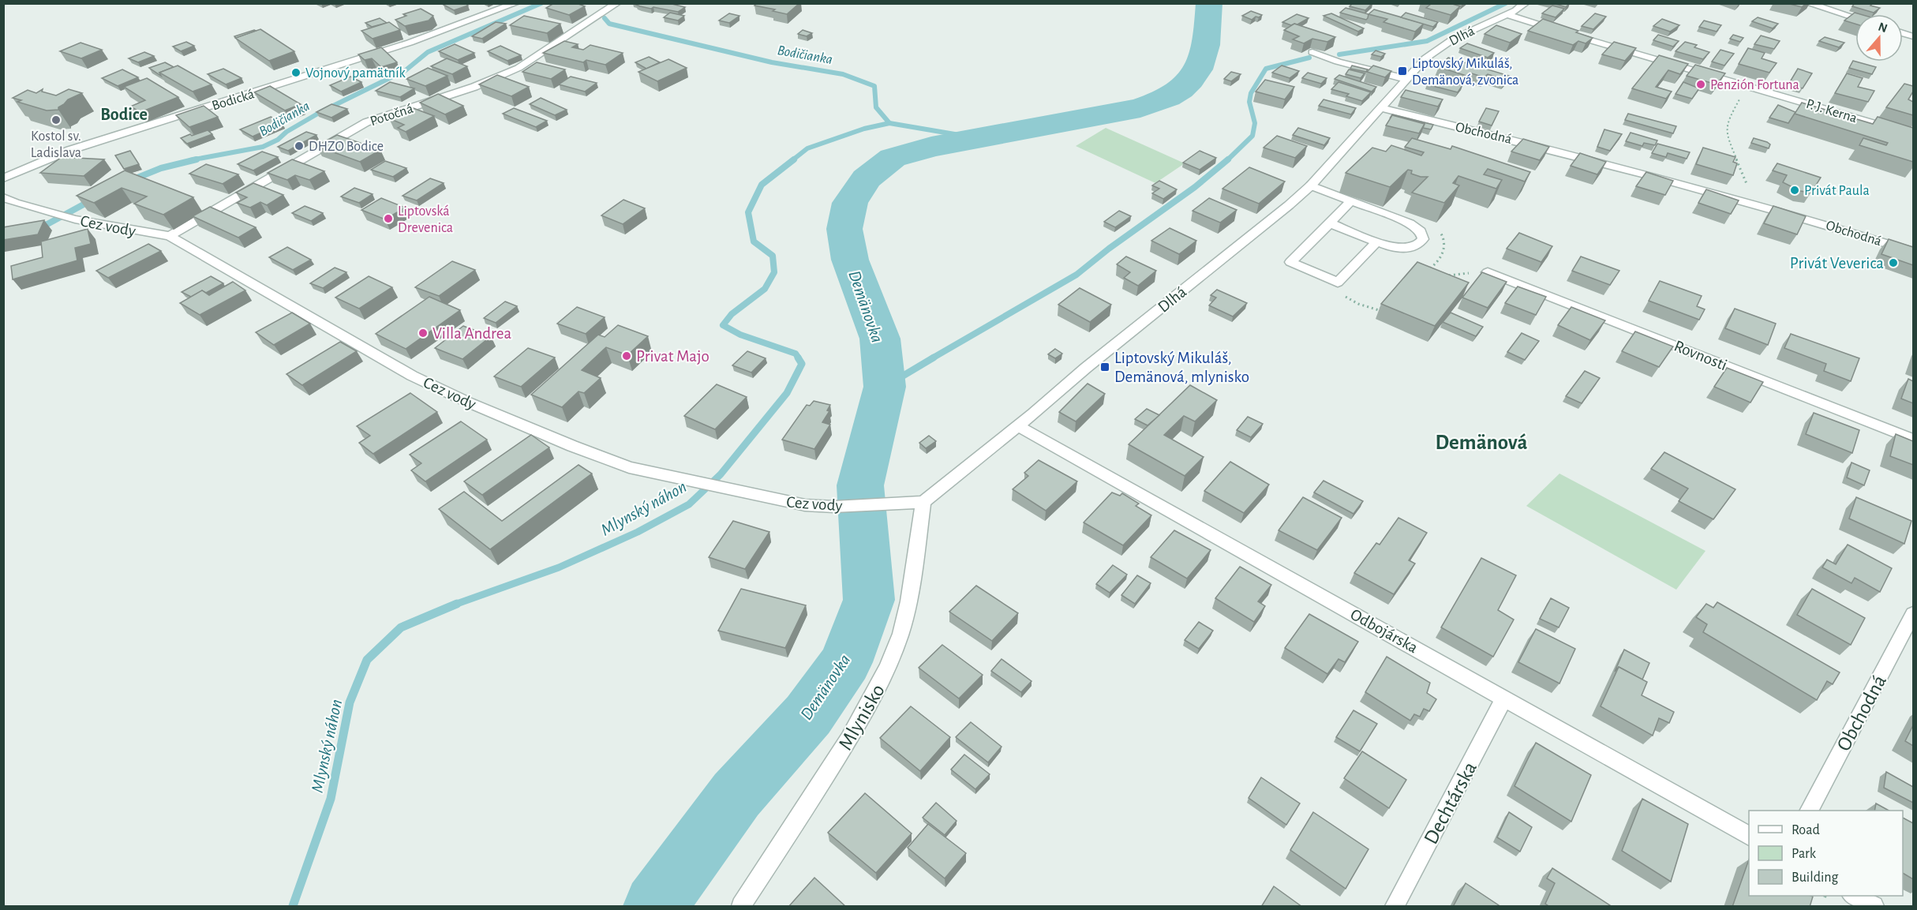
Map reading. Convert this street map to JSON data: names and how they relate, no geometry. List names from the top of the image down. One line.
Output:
{"streets":{"street":["Dlhá","Bodická","P. J. Kerna","Potočná","Obchodná","Cez vody","Rovnosti","Odbojárska","Mlynisko","Dechtárska"]},"crossings":[["Dlhá","P. J. Kerna"],["Dlhá","Obchodná"],["Dlhá","Cez vody"],["Dlhá","Odbojárska"],["Dlhá","Mlynisko"],["Potočná","Cez vody"],["Cez vody","Mlynisko"],["Odbojárska","Dechtárska"]],"districts":["Bodice","Demänová"],"water":["Bodičianka","Demänovka","Mlynský náhon"],"places":{"transit":["Liptovský Mikuláš, Demänová, zvonica","Liptovský Mikuláš, Demänová, mlynisko"],"other":["Vojnový pamätník","Penzión Fortuna","Kostol sv. Ladislava","DHZO Bodice","Privát Paula","Liptovská Drevenica","Privát Veverica","Villa Andrea","Privat Majo"]},"legend":["Road","Park","Building"],"north":"top"}
